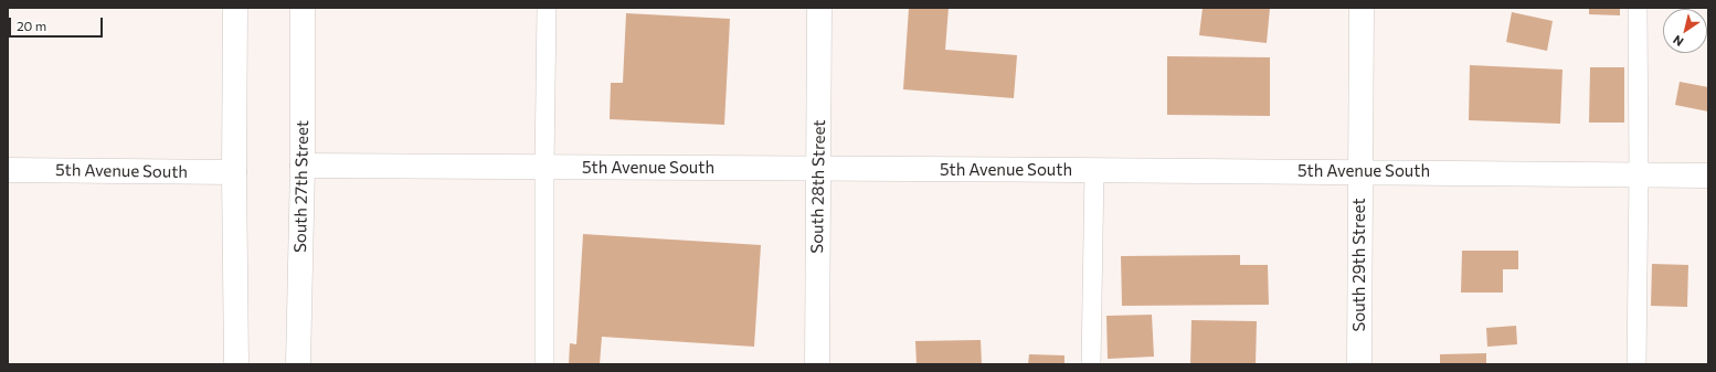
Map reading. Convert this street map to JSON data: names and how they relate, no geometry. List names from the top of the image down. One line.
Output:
{"streets":{"street":["5th Avenue South","South 27th Street","South 28th Street","South 29th Street"]},"crossings":[["5th Avenue South","South 27th Street"],["5th Avenue South","South 28th Street"],["5th Avenue South","South 29th Street"]],"scale_bar":"20 m","north":"bottom left"}
